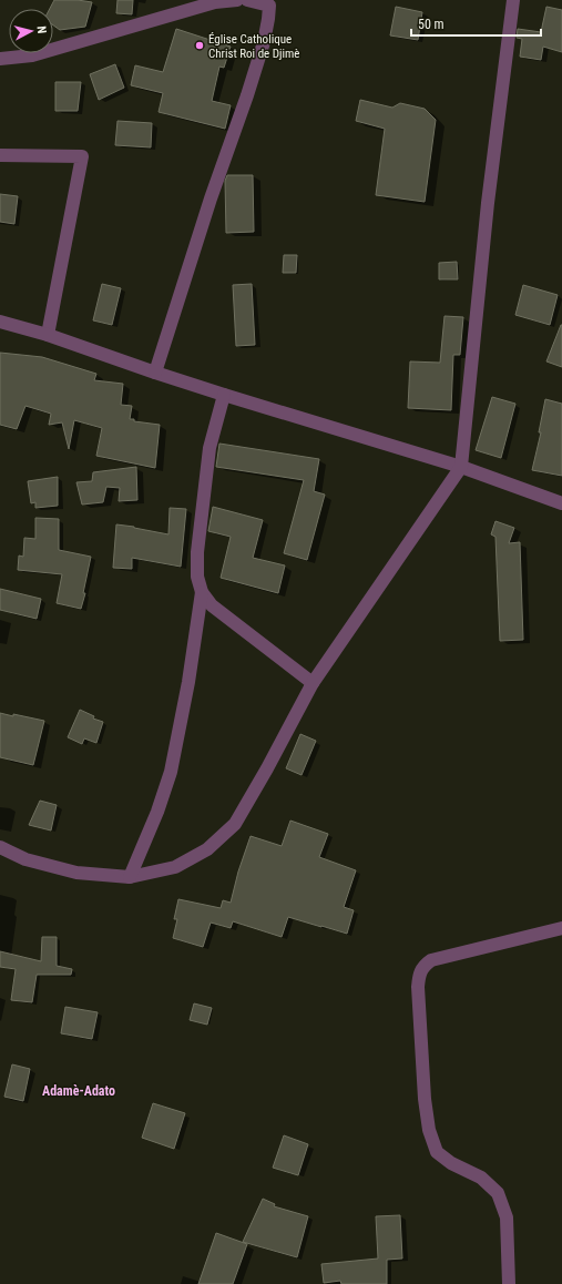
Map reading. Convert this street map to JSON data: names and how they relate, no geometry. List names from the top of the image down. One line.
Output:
{"districts":["Adamè-Adato"],"places":["Église Catholique Christ Roi de Djimè"],"scale_bar":"50 m","north":"right"}
